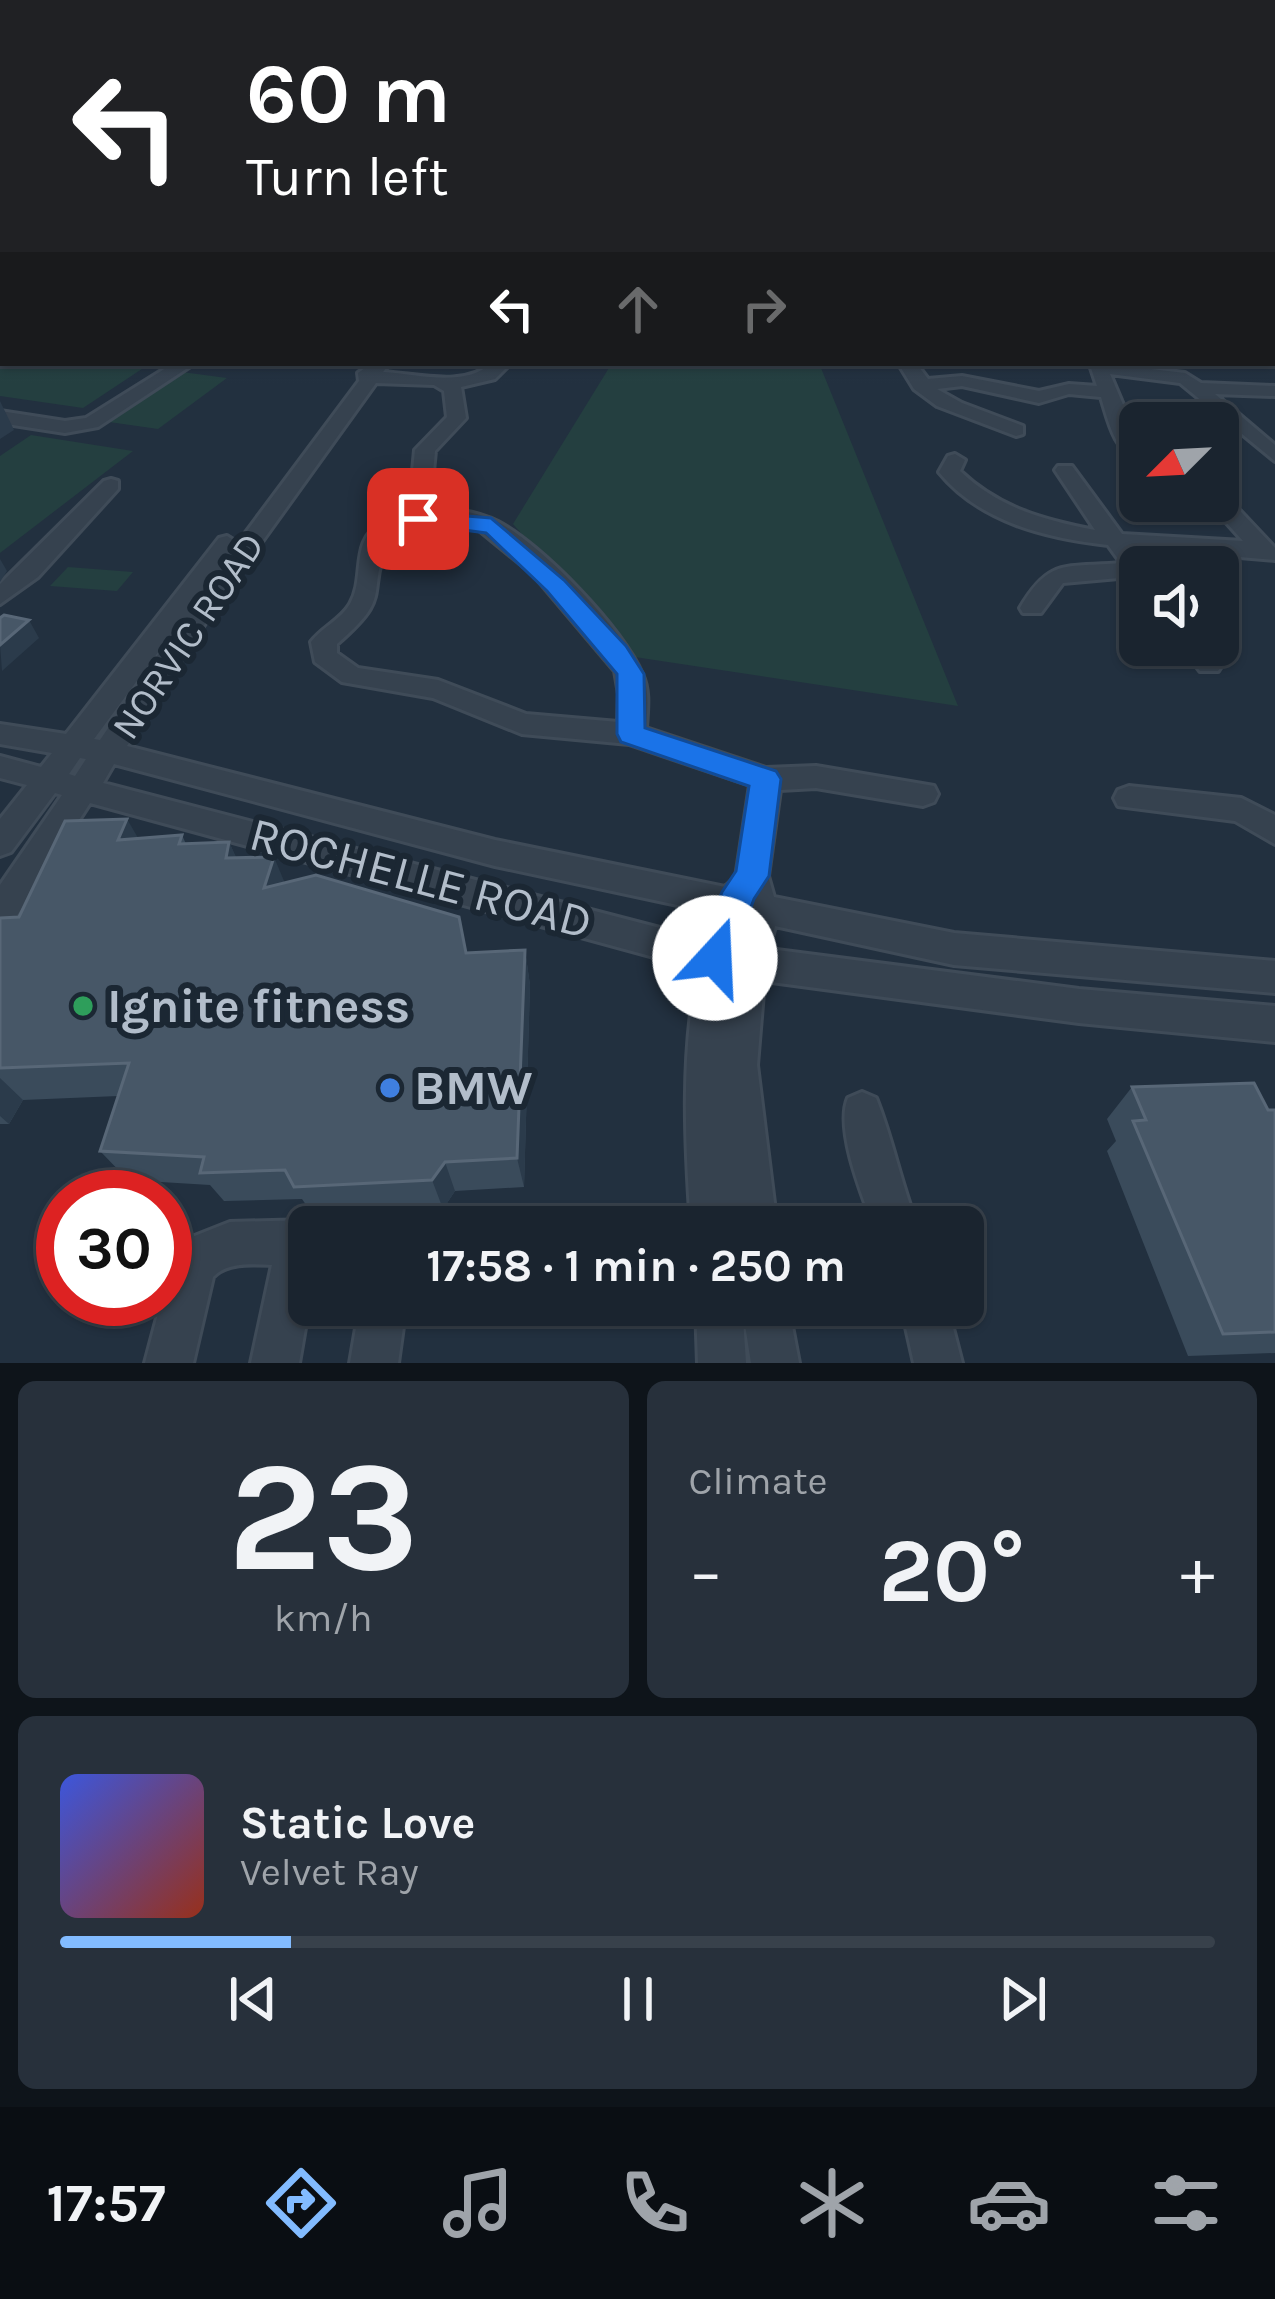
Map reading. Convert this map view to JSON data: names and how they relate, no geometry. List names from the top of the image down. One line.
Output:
{"streets":{"street":["NORVIC ROAD","ROCHELLE ROAD"]},"crossings":[["NORVIC ROAD","ROCHELLE ROAD"]],"places":["Ignite fitness","BMW"],"north":"bottom left","page":{"turn":["60 m","Turn left"],"limit":"30","trip":"17:58 · 1 min · 250 m","tile":[["23","km/h"],"Climate"],"heat":["−","20°","+"],"song":["Static Love","Velvet Ray"],"tabs":"17:57"}}
